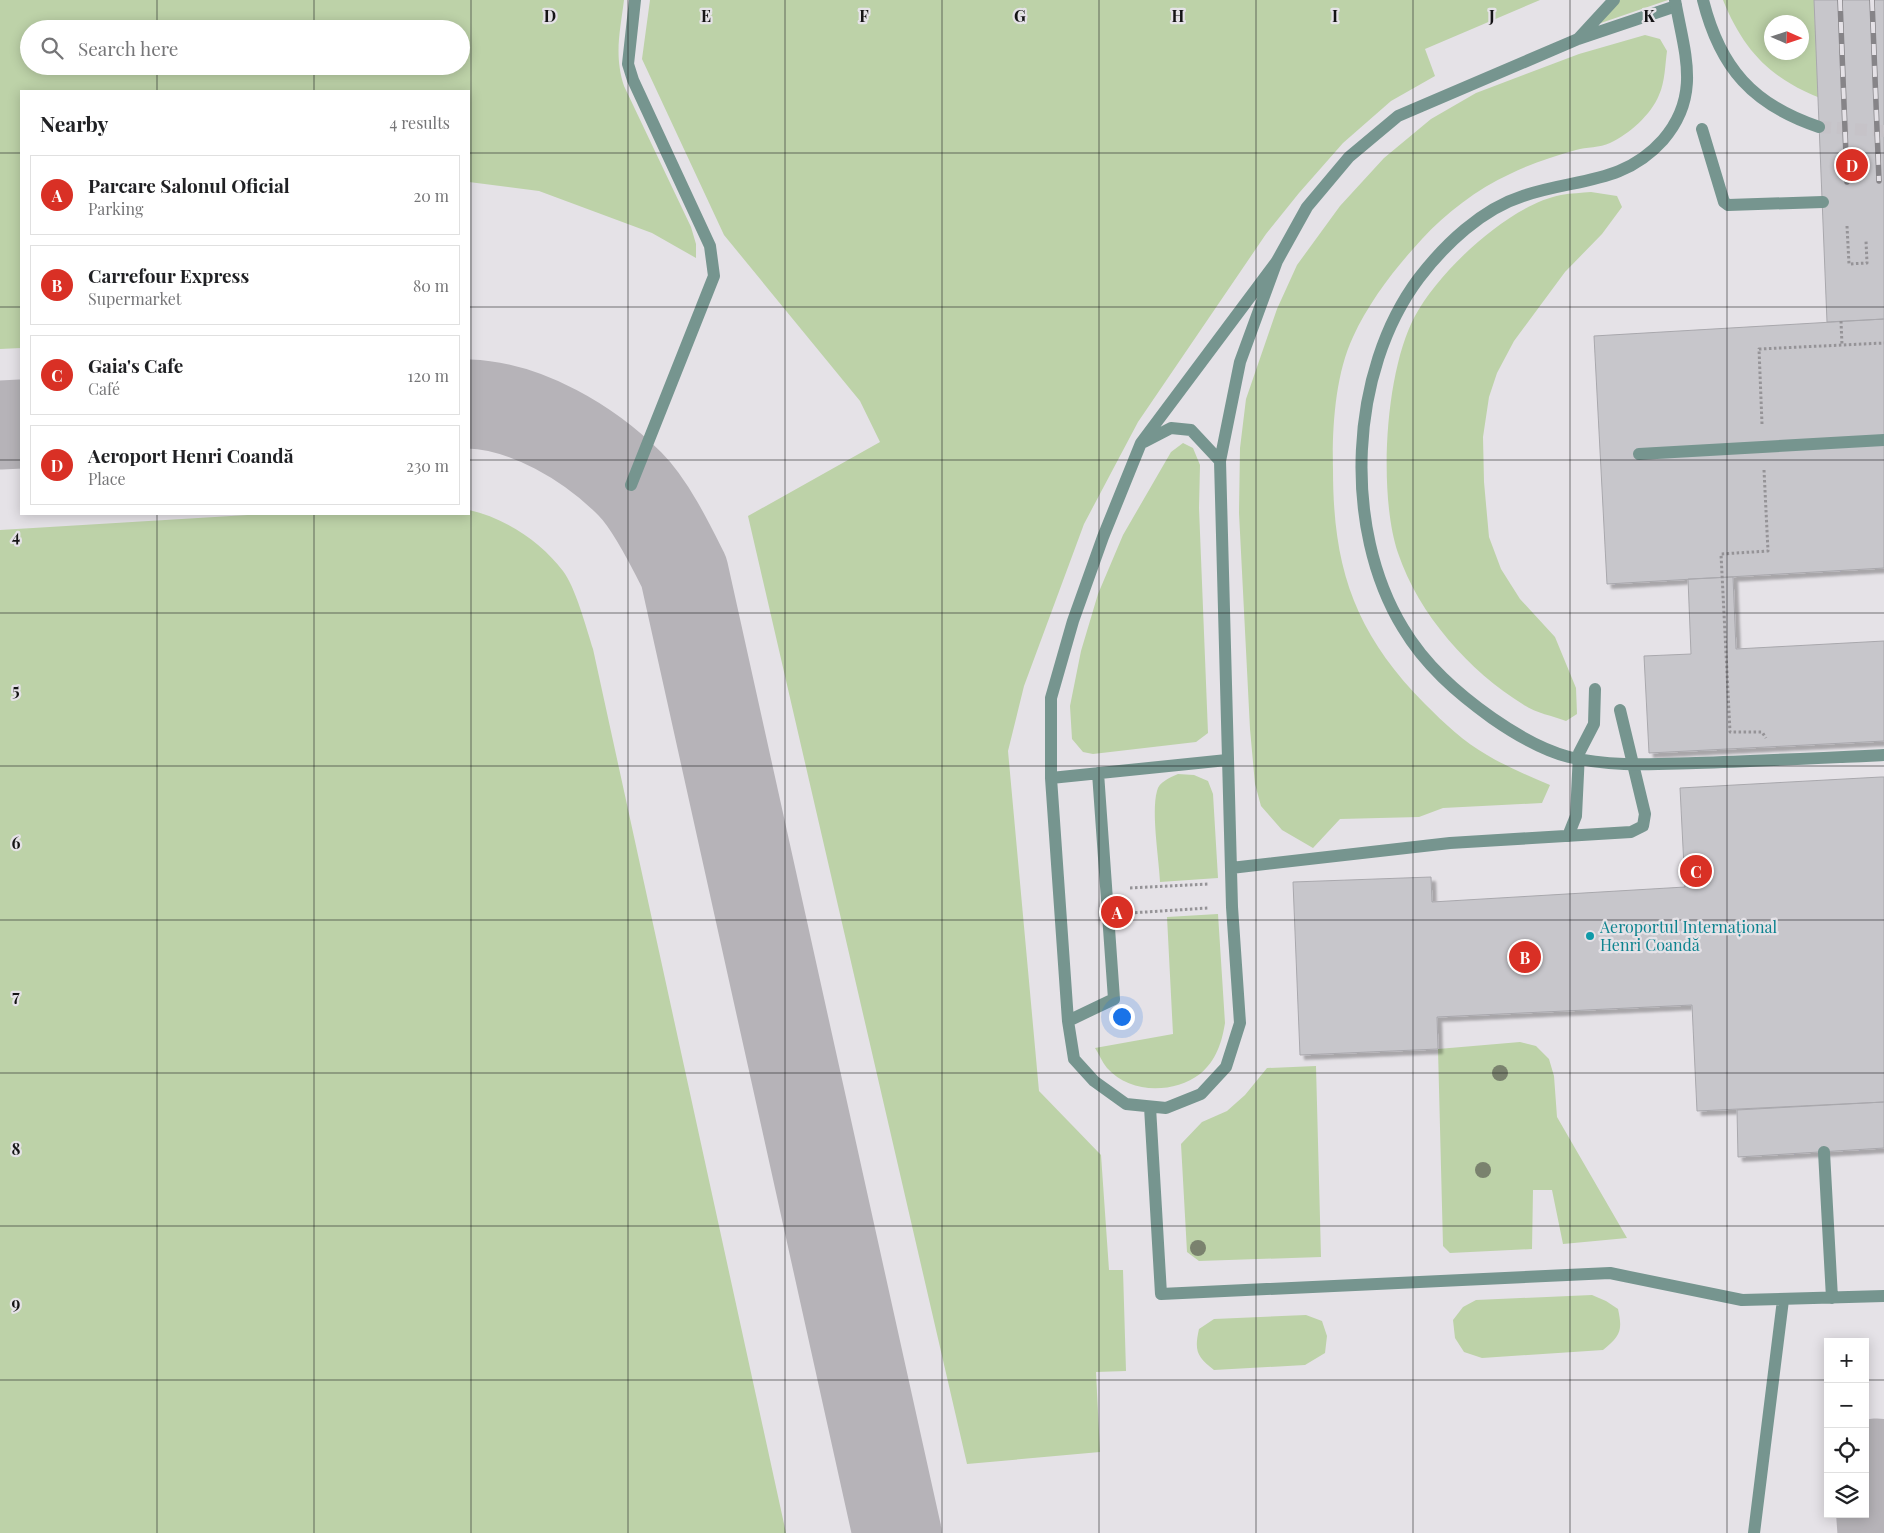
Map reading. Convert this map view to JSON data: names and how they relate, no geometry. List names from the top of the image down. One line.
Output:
{"places":["Aeroportul Internațional Henri Coandă"],"north":"right","page":{"search":"Search here","heading":["Nearby","4 results"],"pins":["D","C","A","B"],"list":[{"mark":"A","name":"Parcare Salonul Oficial","note":"Parking","value":"20 m"},{"mark":"B","name":"Carrefour Express","note":"Supermarket","value":"80 m"},{"mark":"C","name":"Gaia's Cafe","note":"Café","value":"120 m"},{"mark":"D","name":"Aeroport Henri Coandă","note":"Place","value":"230 m"}],"map_buttons":["+","−"]},"grid":{"columns":["D","E","F","G","H","I","J","K"],"rows":["4","5","6","7","8","9"]}}
